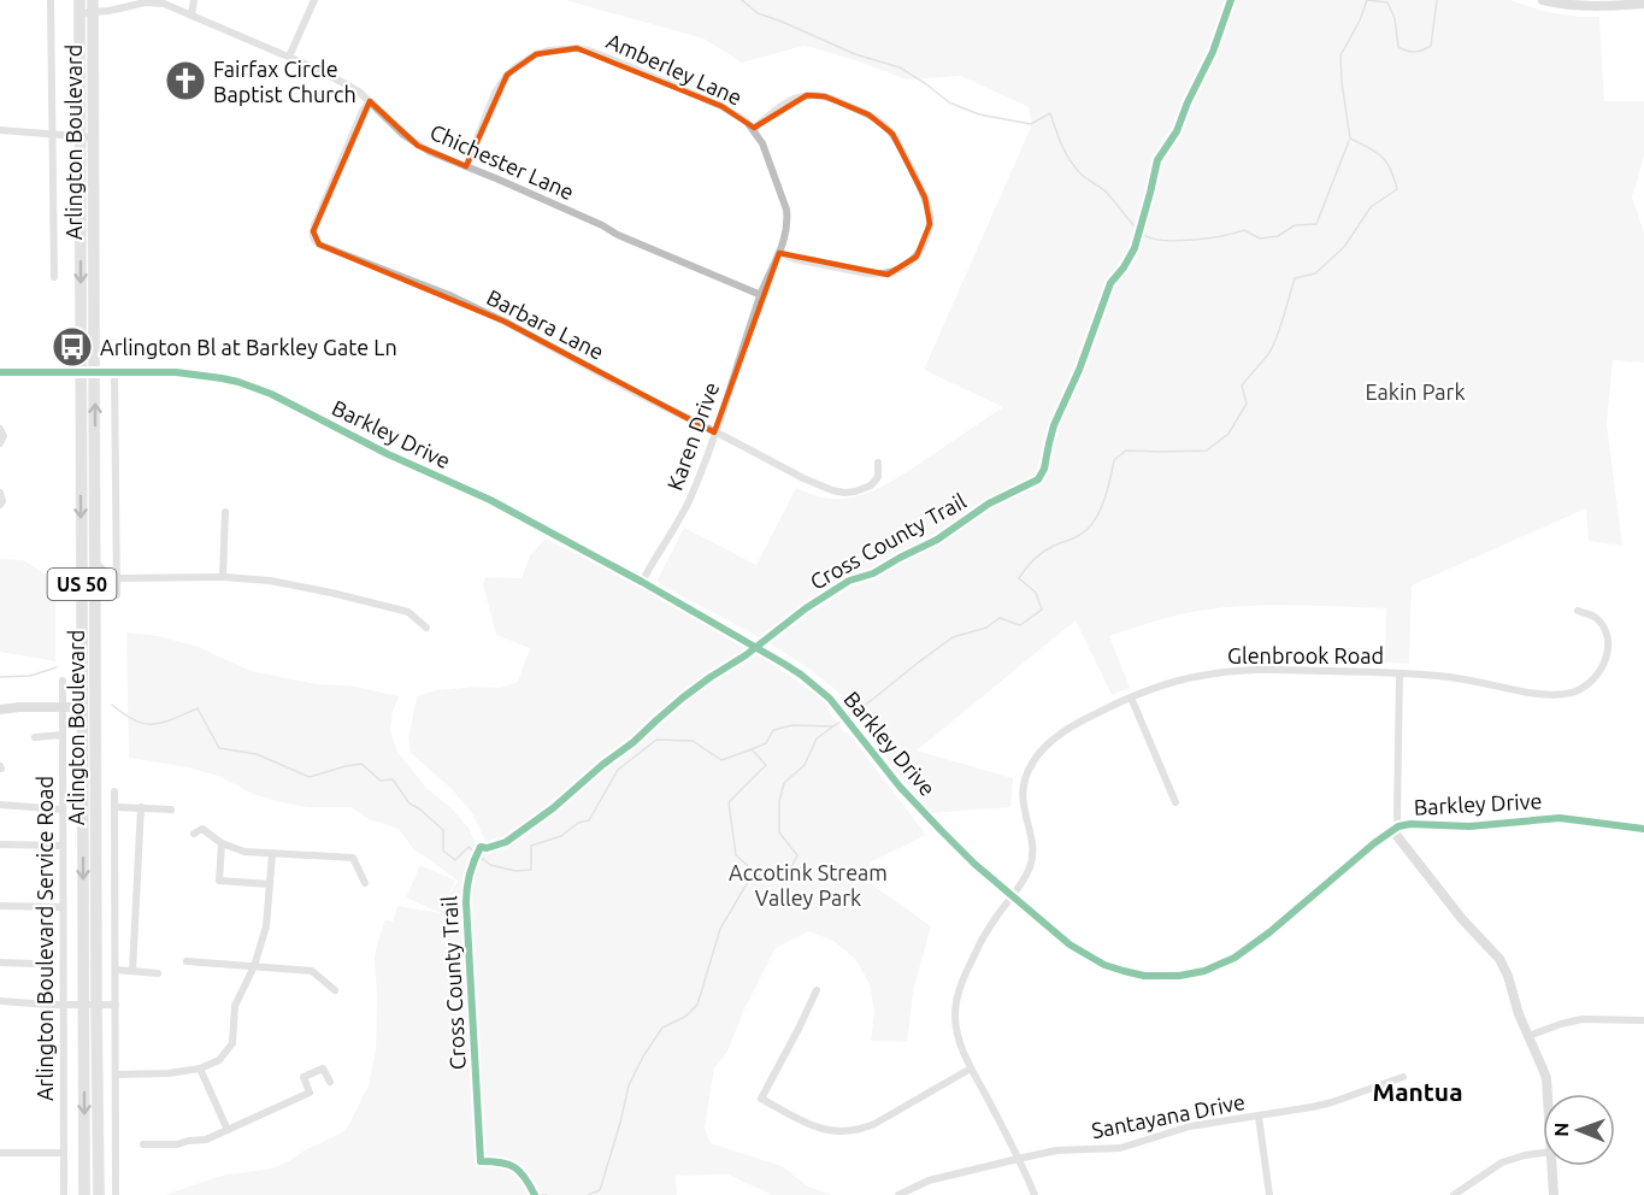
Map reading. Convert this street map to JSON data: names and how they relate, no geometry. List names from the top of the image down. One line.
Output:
{"streets":{"main road":["Arlington Boulevard","US 50"],"street":["Amberley Lane","Chichester Lane","Barbara Lane","Barkley Drive","Karen Drive","Glenbrook Road","Arlington Boulevard Service Road","Santayana Drive"],"cycle path":["Cross County Trail"]},"crossings":[["Amberley Lane","Chichester Lane"],["Amberley Lane","Karen Drive"],["Arlington Boulevard","Chichester Lane"],["Arlington Boulevard","Barkley Drive"],["Chichester Lane","Barbara Lane"],["Chichester Lane","Karen Drive"],["Barbara Lane","Karen Drive"],["Barkley Drive","Karen Drive"],["Barkley Drive","Glenbrook Road"],["Glenbrook Road","Santayana Drive"]],"districts":["Mantua"],"parks":["Eakin Park","Accotink Stream Valley Park"],"places":{"church":["Fairfax Circle Baptist Church"],"bus stop":["Arlington Bl at Barkley Gate Ln"]},"north":"left"}
